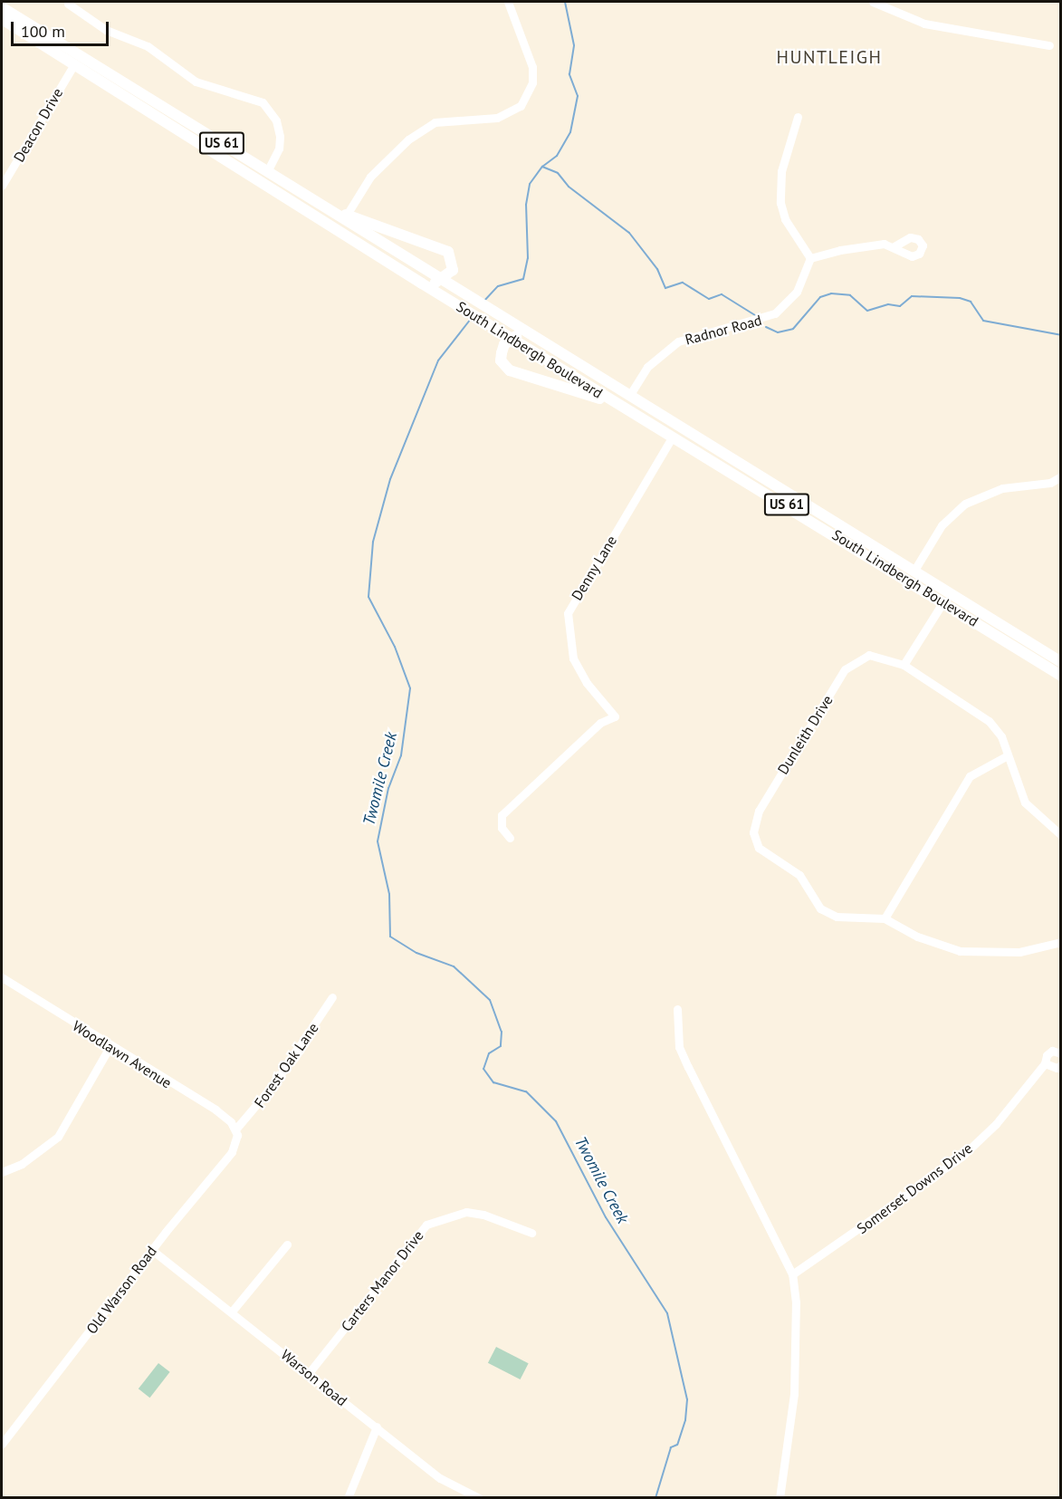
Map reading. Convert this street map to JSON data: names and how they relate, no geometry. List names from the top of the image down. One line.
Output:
{"streets":{"main road":["US 61","South Lindbergh Boulevard"],"street":["Deacon Drive","Radnor Road","Denny Lane","Dunleith Drive","Woodlawn Avenue","Forest Oak Lane","Somerset Downs Drive","Carters Manor Drive","Old Warson Road","Warson Road"]},"crossings":[["Deacon Drive","South Lindbergh Boulevard"],["Radnor Road","South Lindbergh Boulevard"],["South Lindbergh Boulevard","Denny Lane"],["Woodlawn Avenue","Forest Oak Lane"],["Woodlawn Avenue","Old Warson Road"],["Forest Oak Lane","Old Warson Road"],["Carters Manor Drive","Warson Road"],["Old Warson Road","Warson Road"]],"districts":["HUNTLEIGH"],"water":["Twomile Creek"],"scale_bar":"100 m"}
